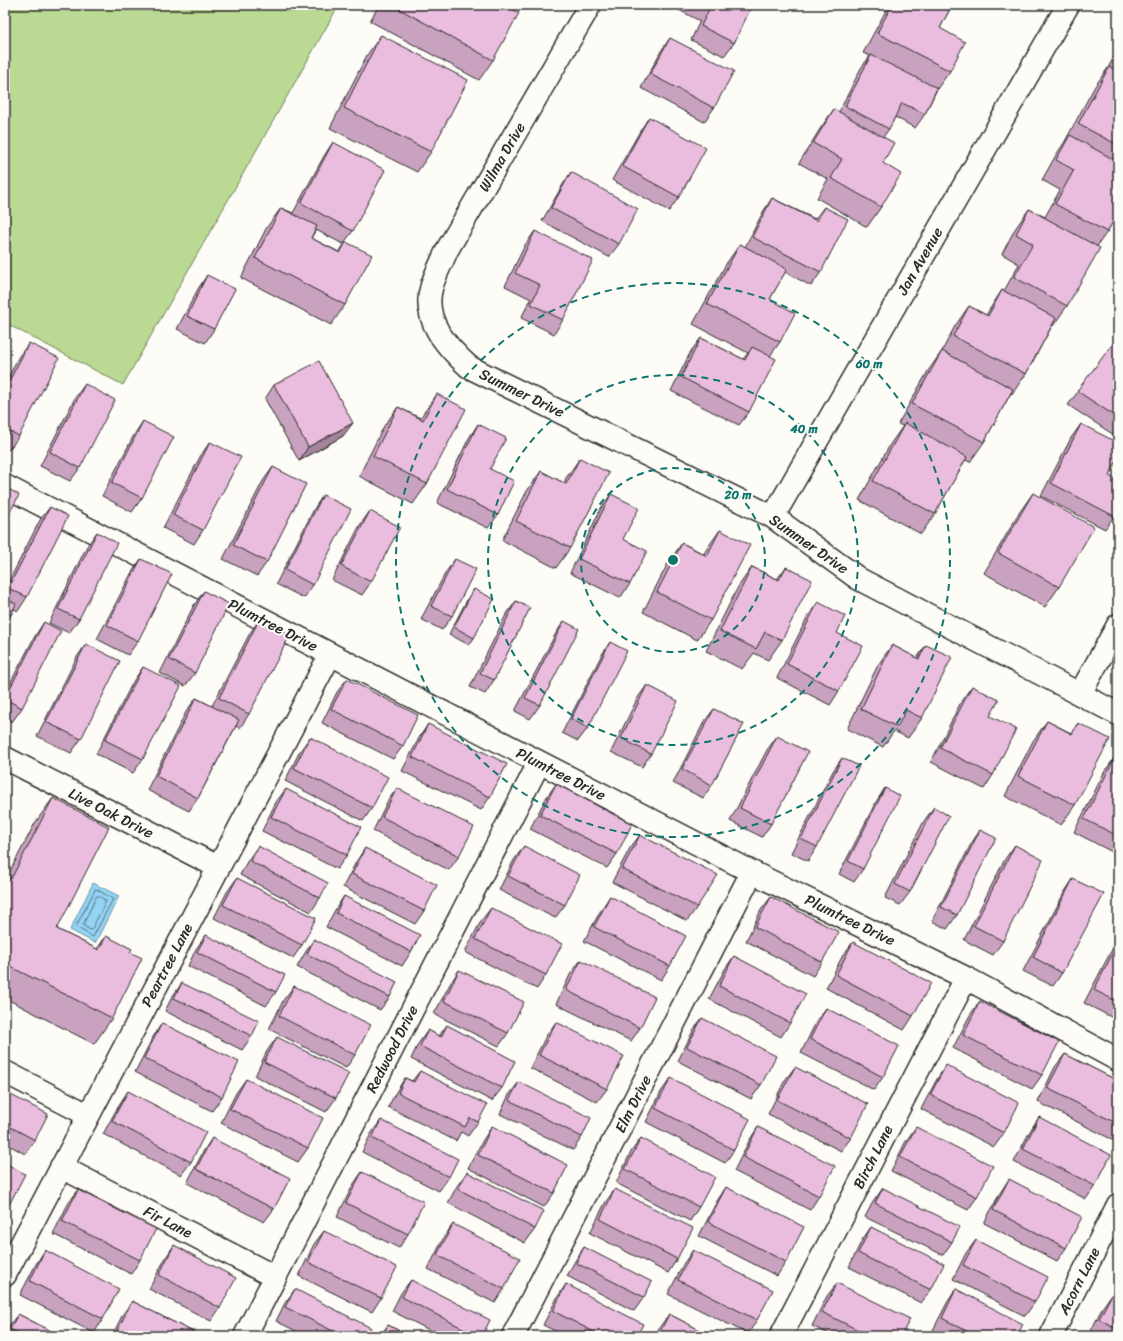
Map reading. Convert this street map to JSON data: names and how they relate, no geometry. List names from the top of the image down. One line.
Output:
{"streets":{"street":["Wilma Drive","Jan Avenue","Summer Drive","Plumtree Drive","Live Oak Drive","Peartree Lane","Redwood Drive","Elm Drive","Birch Lane","Fir Lane","Acorn Lane"]},"crossings":[["Wilma Drive","Summer Drive"],["Jan Avenue","Summer Drive"],["Plumtree Drive","Peartree Lane"],["Plumtree Drive","Redwood Drive"],["Plumtree Drive","Elm Drive"],["Plumtree Drive","Birch Lane"],["Live Oak Drive","Peartree Lane"],["Peartree Lane","Fir Lane"],["Redwood Drive","Fir Lane"]],"rings":["60 m","40 m","20 m"]}
